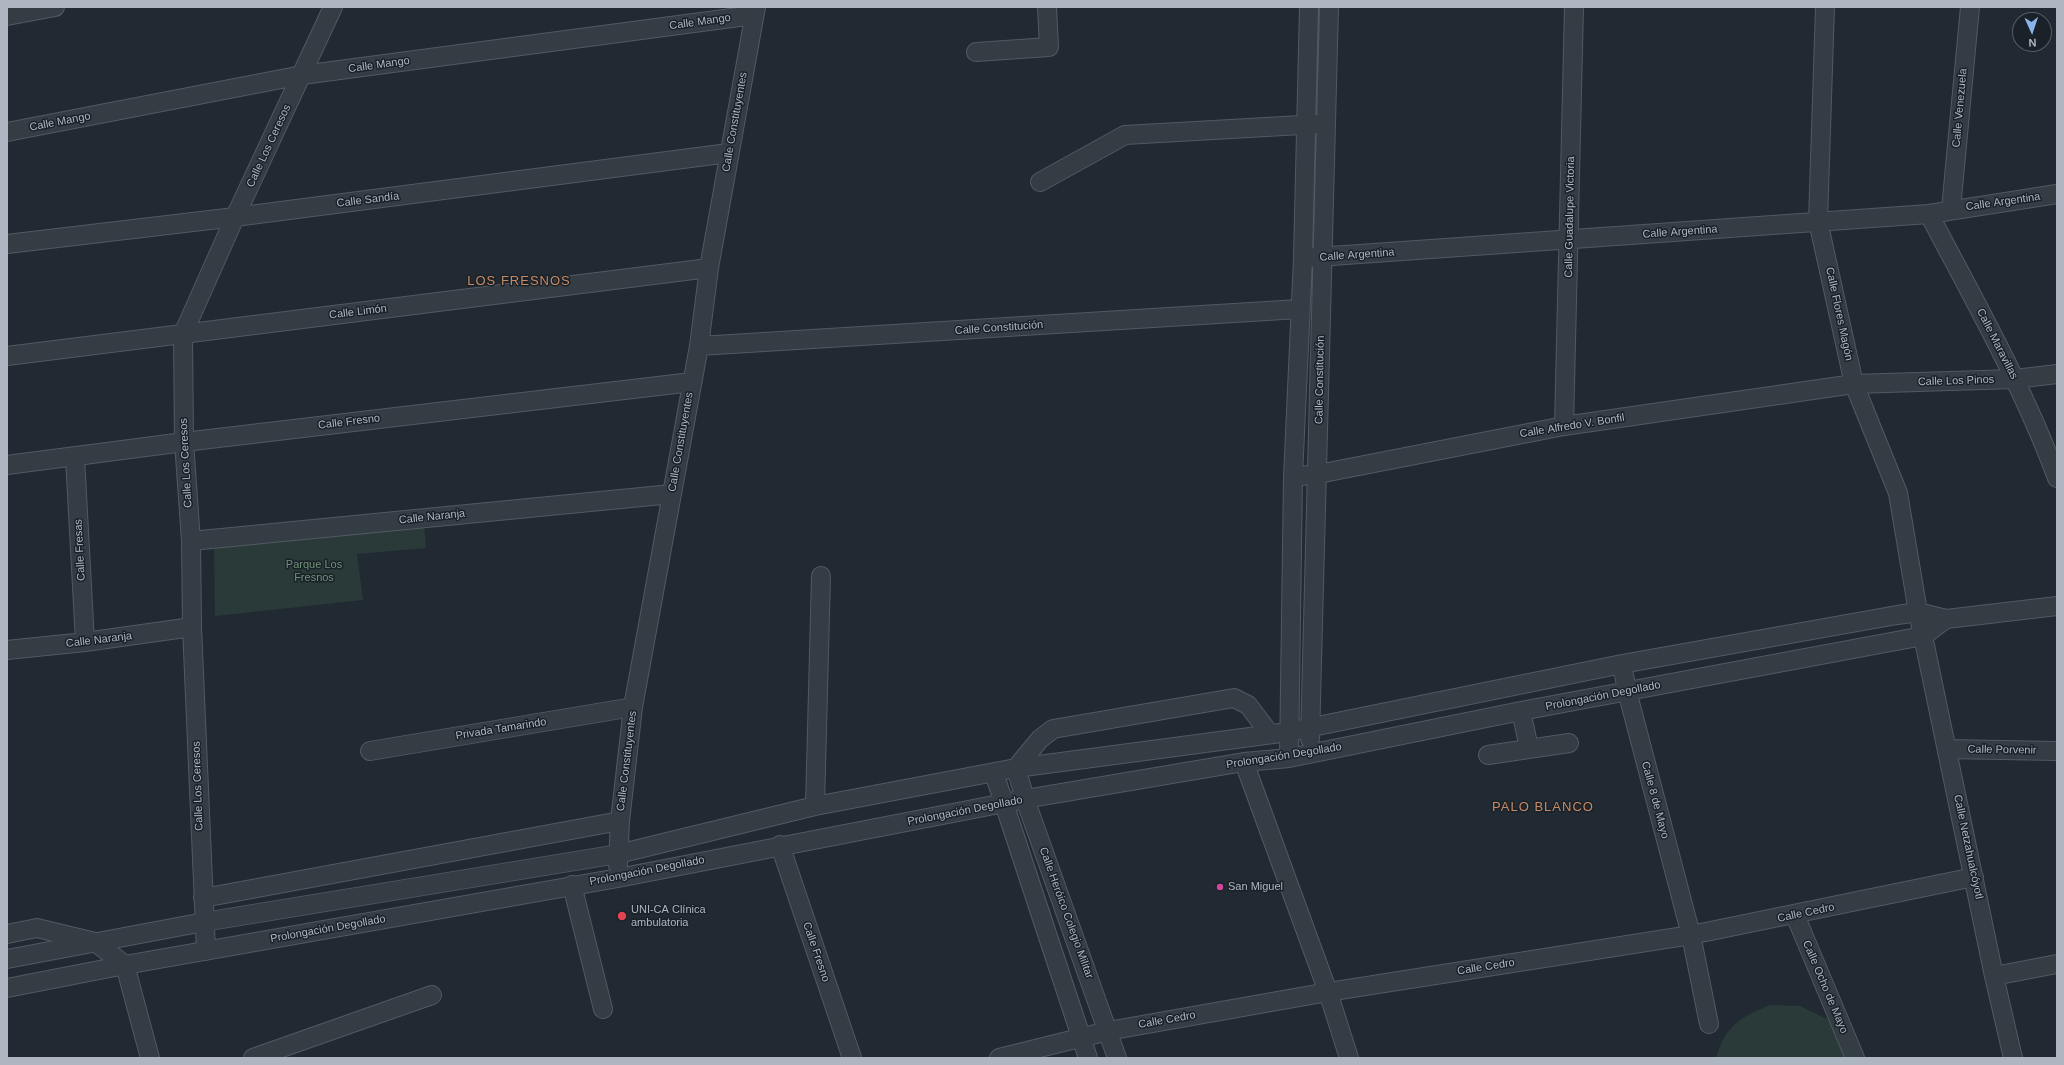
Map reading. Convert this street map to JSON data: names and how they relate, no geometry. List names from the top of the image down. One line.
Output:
{"streets":{"street":["Calle Mango","Calle Venezuela","Calle Constituyentes","Calle Los Ceresos","Calle Sandía","Calle Argentina","Calle Guadalupe Victoria","Calle Limón","Calle Flores Magón","Calle Constitución","Calle Maravillas","Calle Los Pinos","Calle Fresno","Calle Alfredo V. Bonfil","Calle Naranja","Calle Fresas","Prolongación Degollado","Privada Tamarindo","Calle Porvenir","Calle 8 de Mayo","Calle Netzahualcóyotl","Calle Heróico Colegio Militar","Calle Cedro","Calle Ocho de Mayo"]},"crossings":[["Calle Mango","Calle Constituyentes"],["Calle Mango","Calle Los Ceresos"],["Calle Venezuela","Calle Argentina"],["Calle Constituyentes","Calle Sandía"],["Calle Constituyentes","Calle Limón"],["Calle Constituyentes","Calle Constitución"],["Calle Constituyentes","Calle Fresno"],["Calle Constituyentes","Calle Naranja"],["Calle Constituyentes","Prolongación Degollado"],["Calle Constituyentes","Privada Tamarindo"],["Calle Los Ceresos","Calle Sandía"],["Calle Los Ceresos","Calle Limón"],["Calle Los Ceresos","Calle Fresno"],["Calle Los Ceresos","Calle Naranja"],["Calle Los Ceresos","Prolongación Degollado"],["Calle Argentina","Calle Guadalupe Victoria"],["Calle Argentina","Calle Flores Magón"],["Calle Argentina","Calle Constitución"],["Calle Argentina","Calle Maravillas"],["Calle Guadalupe Victoria","Calle Alfredo V. Bonfil"],["Calle Flores Magón","Calle Los Pinos"],["Calle Flores Magón","Calle Alfredo V. Bonfil"],["Calle Flores Magón","Prolongación Degollado"],["Calle Flores Magón","Calle Netzahualcóyotl"],["Calle Constitución","Calle Alfredo V. Bonfil"],["Calle Constitución","Prolongación Degollado"],["Calle Maravillas","Calle Los Pinos"],["Calle Los Pinos","Calle Alfredo V. Bonfil"],["Calle Fresno","Calle Fresas"],["Calle Fresno","Prolongación Degollado"],["Calle Naranja","Calle Fresas"],["Prolongación Degollado","Calle 8 de Mayo"],["Prolongación Degollado","Calle Netzahualcóyotl"],["Prolongación Degollado","Calle Heróico Colegio Militar"],["Calle Porvenir","Calle Netzahualcóyotl"],["Calle 8 de Mayo","Calle Cedro"],["Calle Netzahualcóyotl","Calle Cedro"],["Calle Heróico Colegio Militar","Calle Cedro"],["Calle Cedro","Calle Ocho de Mayo"]],"districts":["LOS FRESNOS","PALO BLANCO"],"parks":["Parque Los Fresnos"],"places":["San Miguel","UNI-CA Clínica ambulatoria"],"north":"bottom"}
